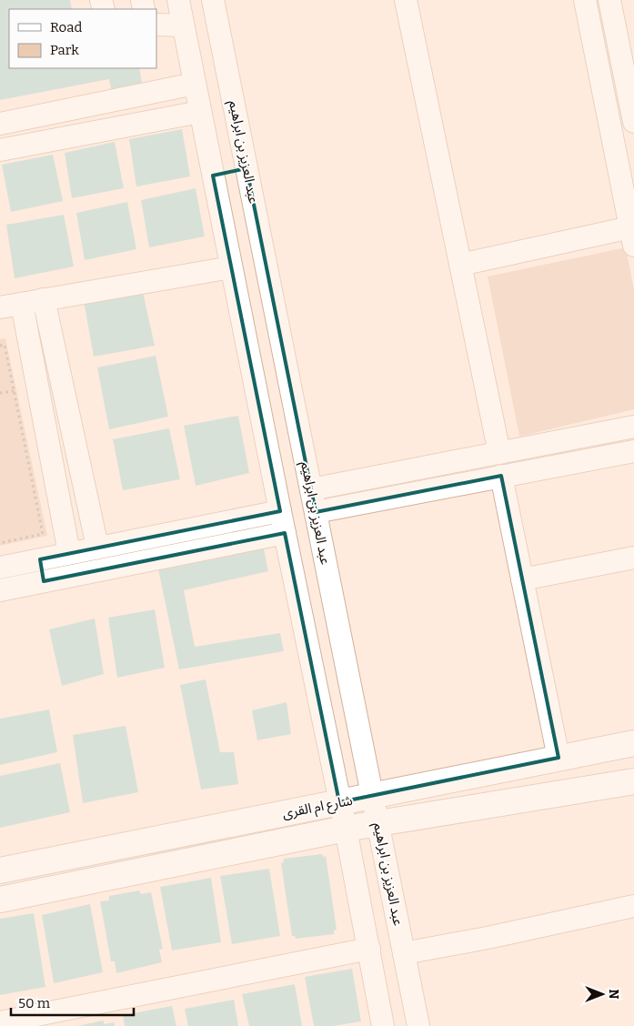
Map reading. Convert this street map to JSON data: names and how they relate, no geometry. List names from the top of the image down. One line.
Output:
{"streets":{"main road":["شارع ام القرى"],"street":["عبد العزيز بن ابراهيم"]},"crossings":[["عبد العزيز بن ابراهيم","شارع ام القرى"]],"legend":["Road","Park"],"scale_bar":"50 m","north":"right"}
